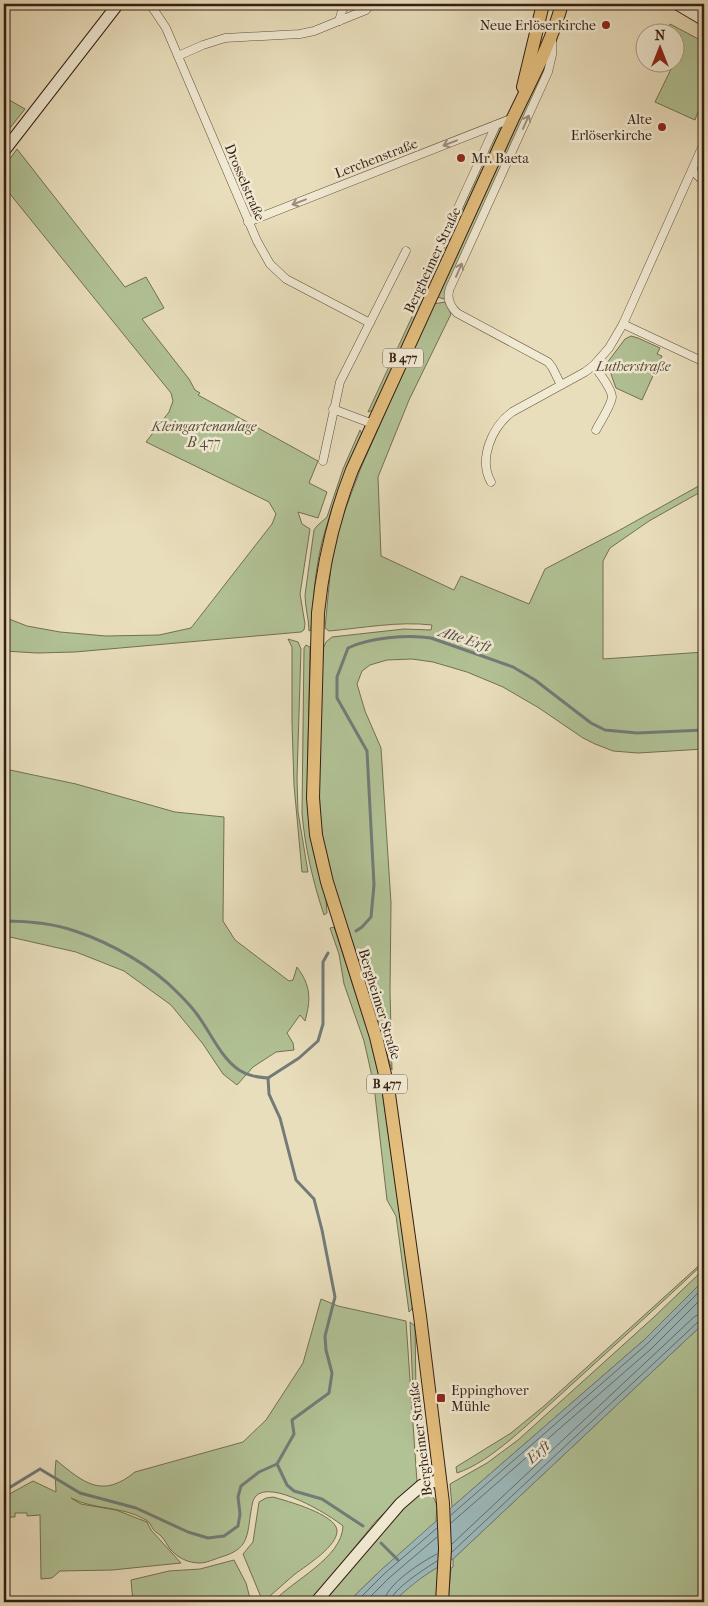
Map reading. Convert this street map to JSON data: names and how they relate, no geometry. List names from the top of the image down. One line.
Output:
{"streets":{"main road":["Bergheimer Straße","B 477"],"street":["Lerchenstraße","Drosselstraße"]},"crossings":[["Lerchenstraße","Drosselstraße"],["Lerchenstraße","Bergheimer Straße"],["Drosselstraße","Bergheimer Straße"]],"one_way":["Lerchenstraße"],"water":["Alte Erft","Erft"],"parks":["Lutherstraße","Kleingartenanlage B 477"],"places":{"other":["Neue Erlöserkirche","Alte Erlöserkirche","Mr. Baeta"],"transit":["Eppinghover Mühle"]},"north":"top"}
